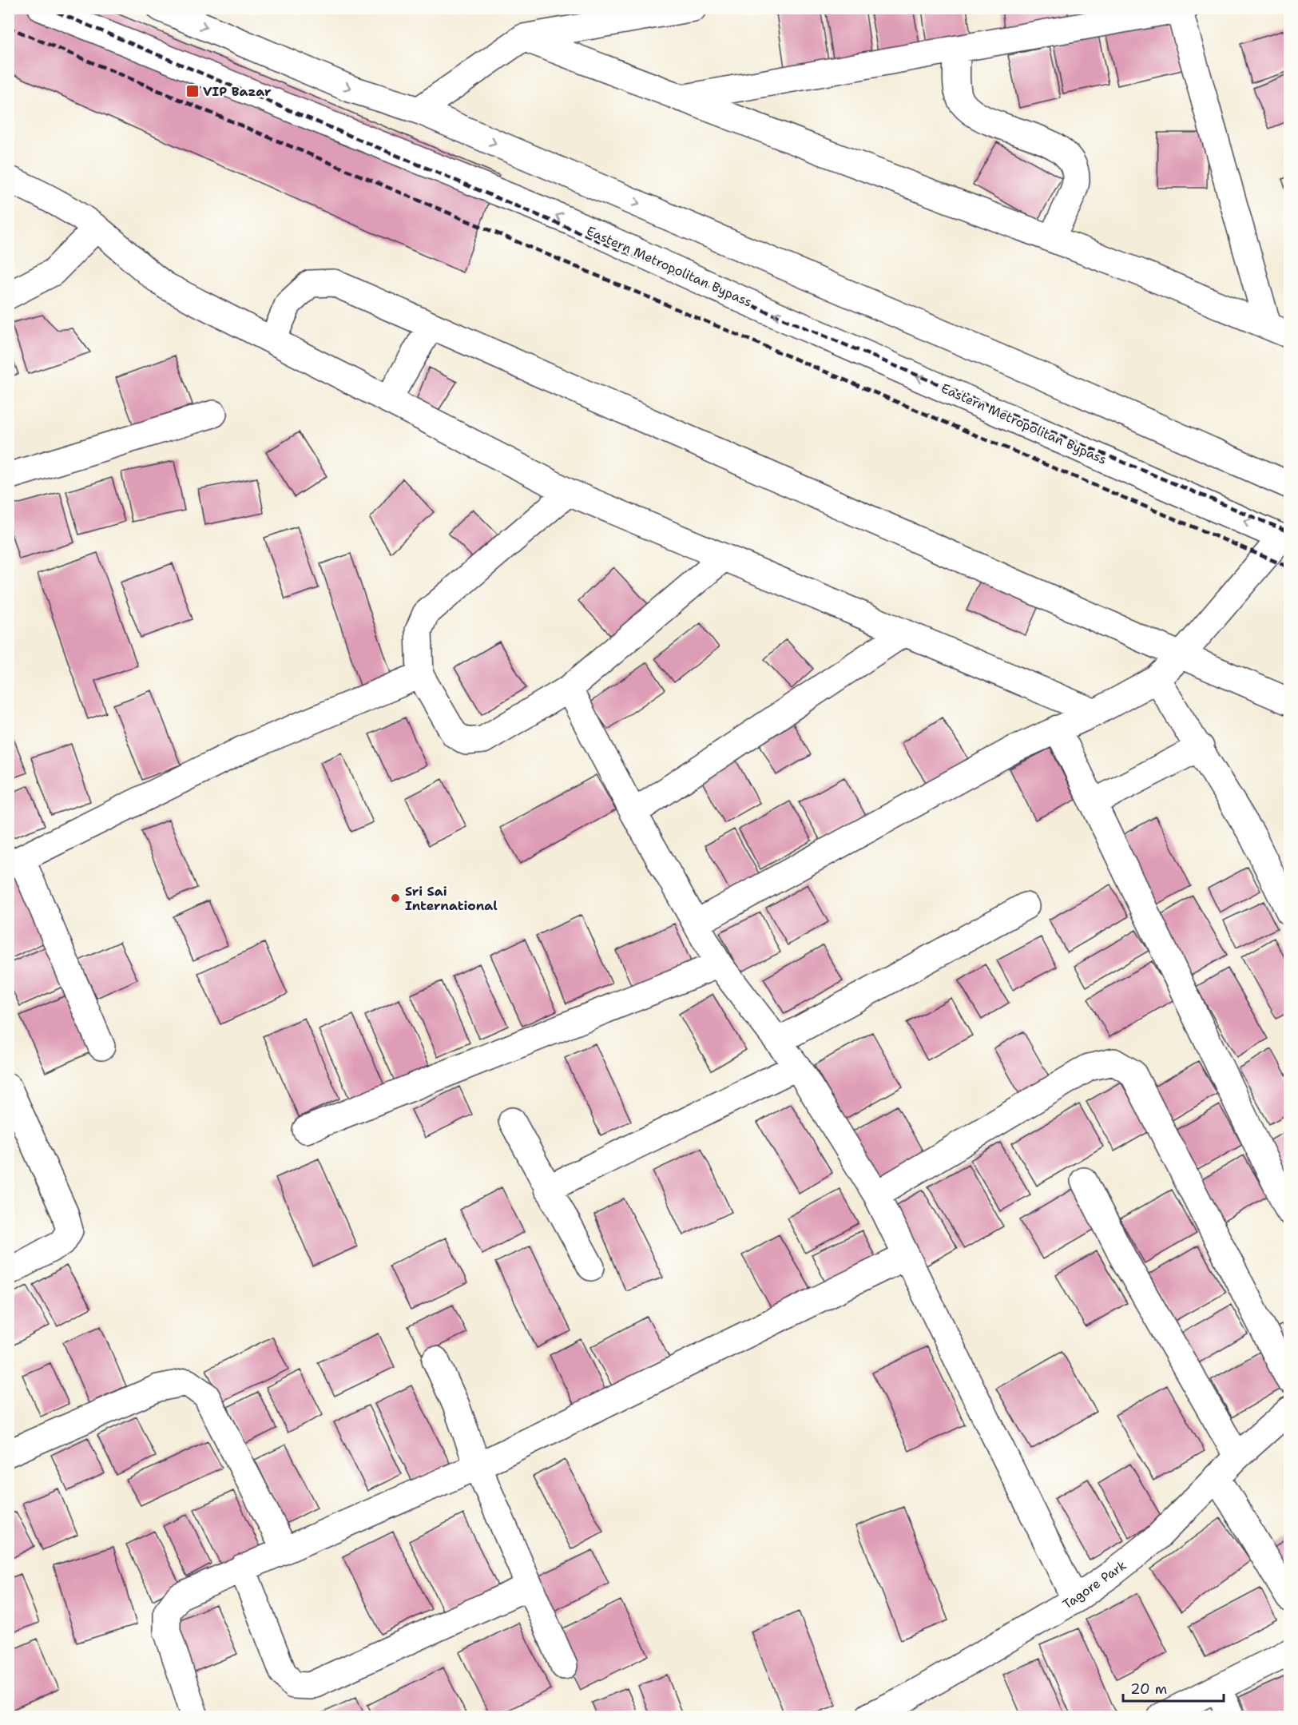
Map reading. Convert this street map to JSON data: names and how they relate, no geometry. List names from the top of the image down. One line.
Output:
{"streets":{"street":["Eastern Metropolitan Bypass","Tagore Park"]},"places":{"transit":["VIP Bazar"],"other":["Sri Sai International"]},"scale_bar":"20 m"}
